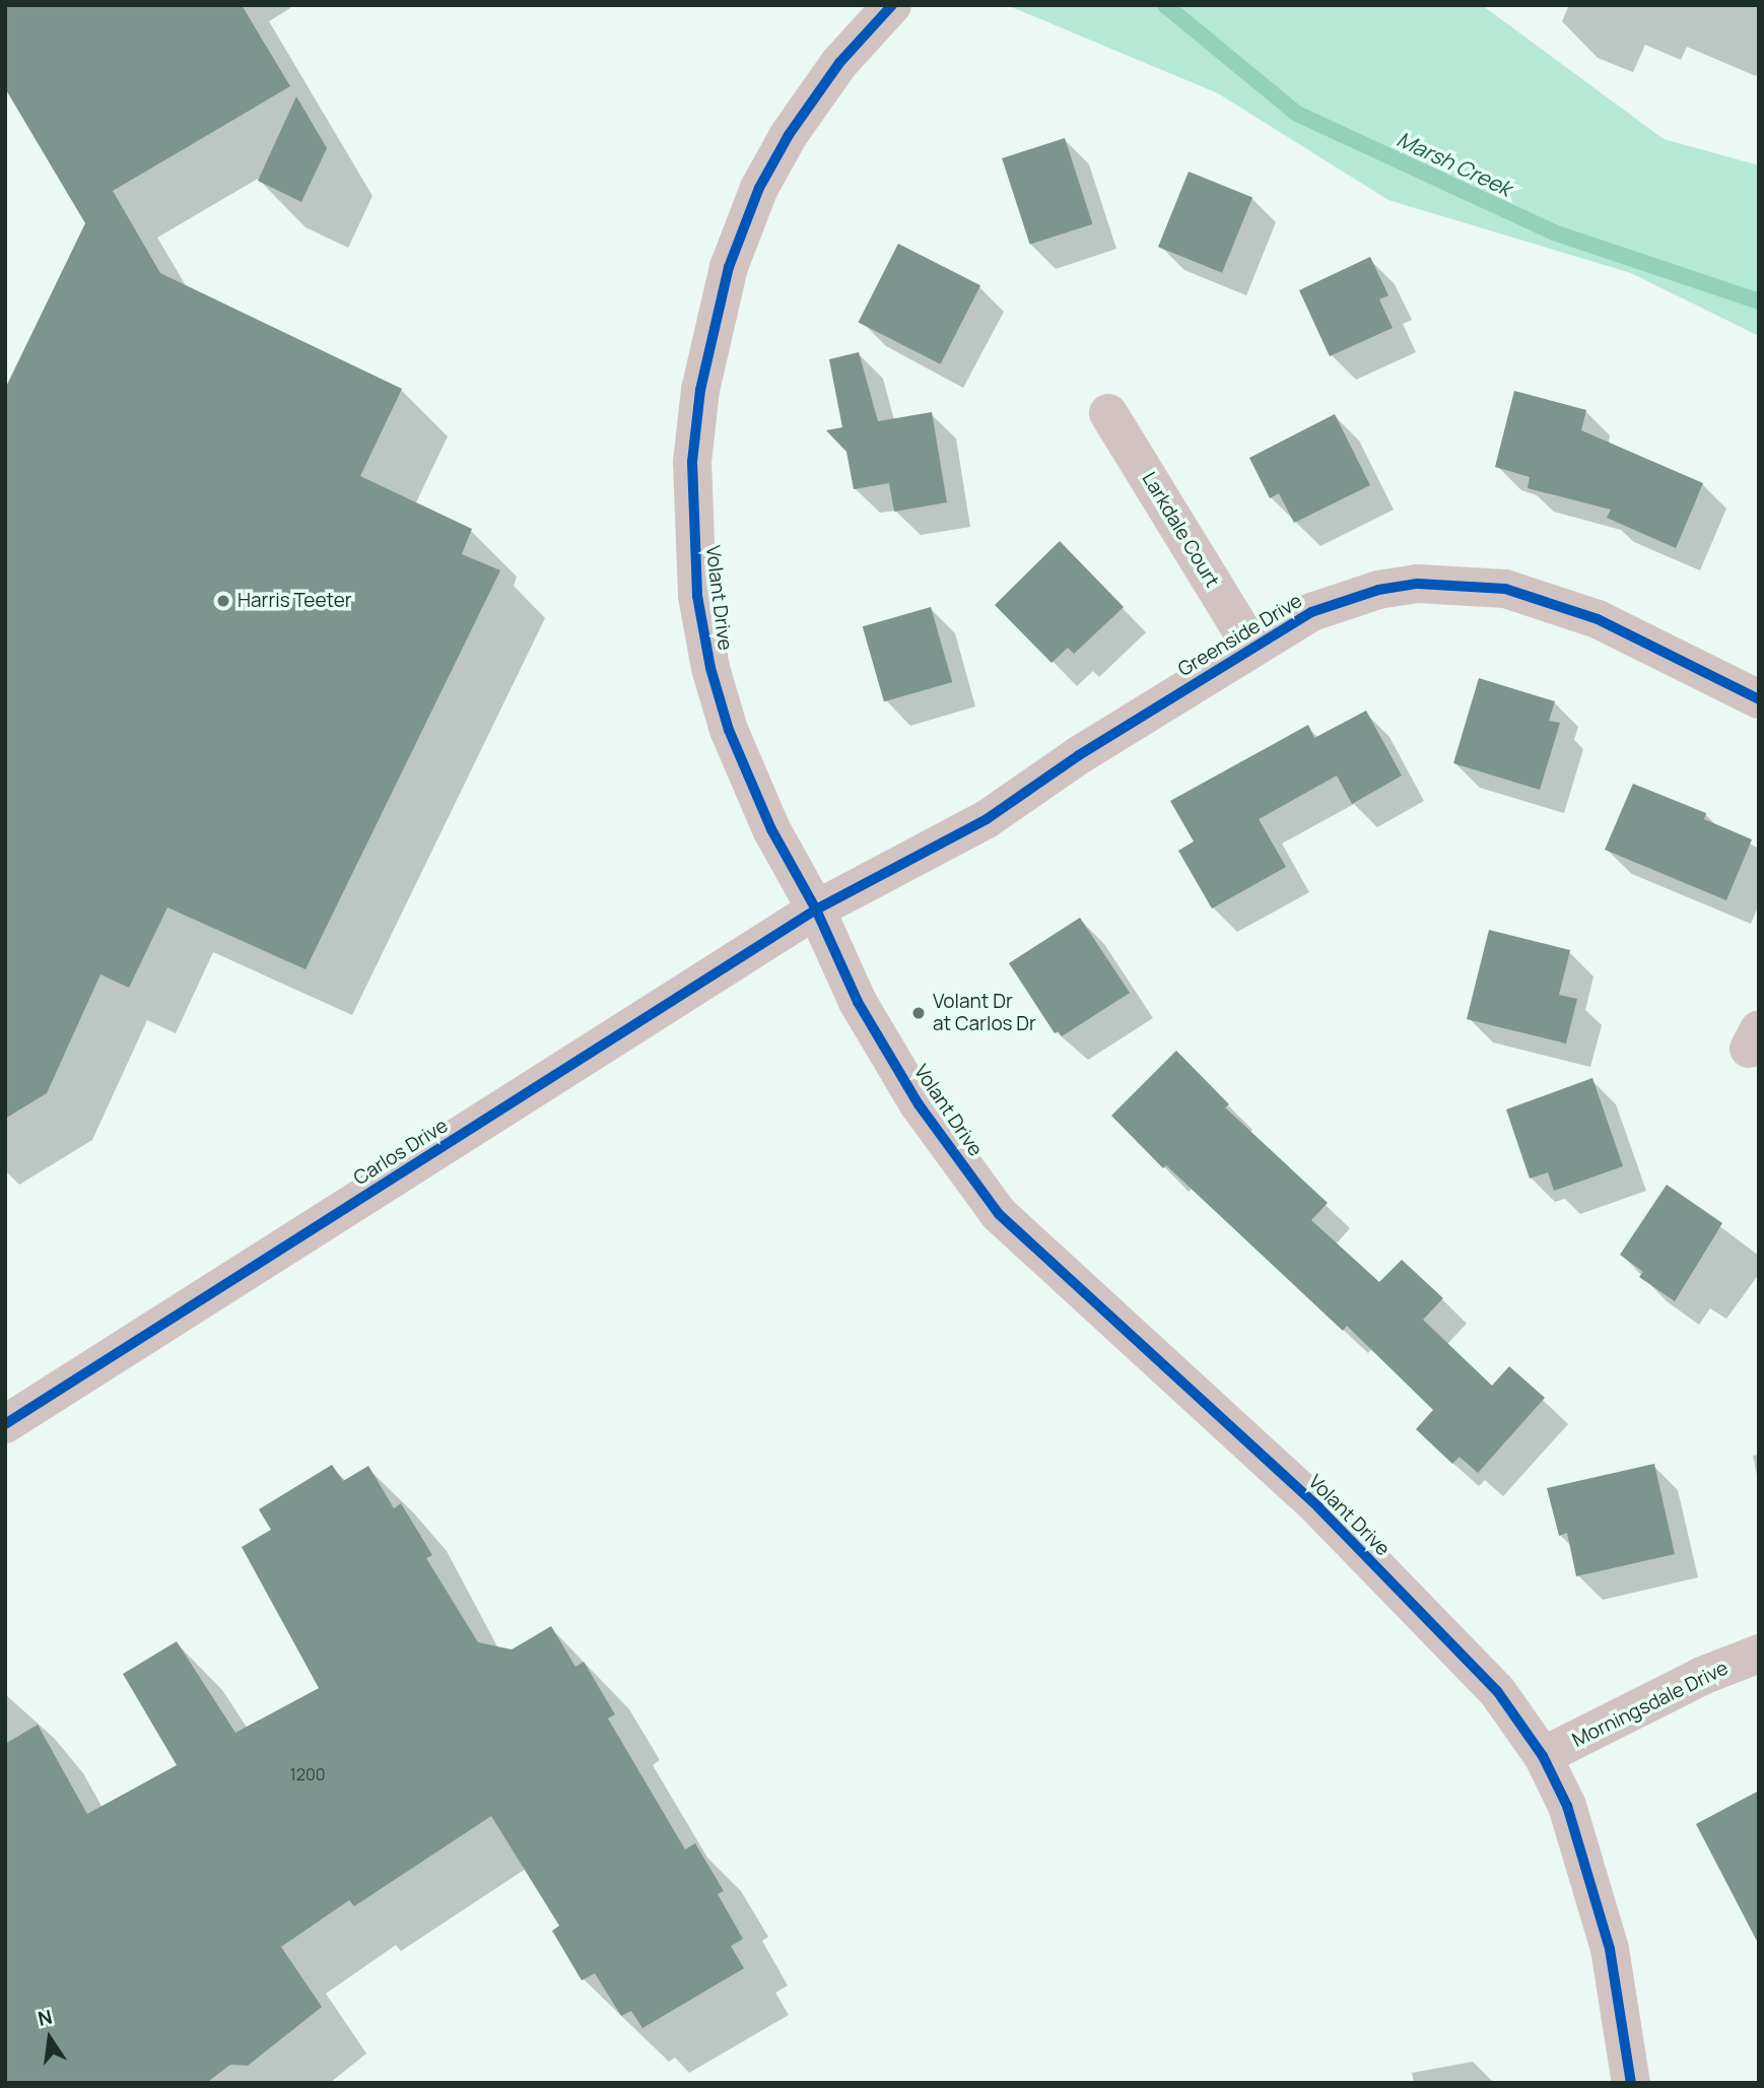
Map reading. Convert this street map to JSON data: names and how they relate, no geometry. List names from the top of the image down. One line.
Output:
{"streets":{"street":["Larkdale Court","Volant Drive","Greenside Drive","Carlos Drive","Morningsdale Drive"]},"crossings":[["Larkdale Court","Greenside Drive"],["Volant Drive","Greenside Drive"],["Volant Drive","Carlos Drive"],["Volant Drive","Morningsdale Drive"],["Greenside Drive","Carlos Drive"]],"water":["Marsh Creek"],"places":["Harris Teeter","Volant Dr at Carlos Dr"],"house_numbers":["1200"],"north":"top"}
